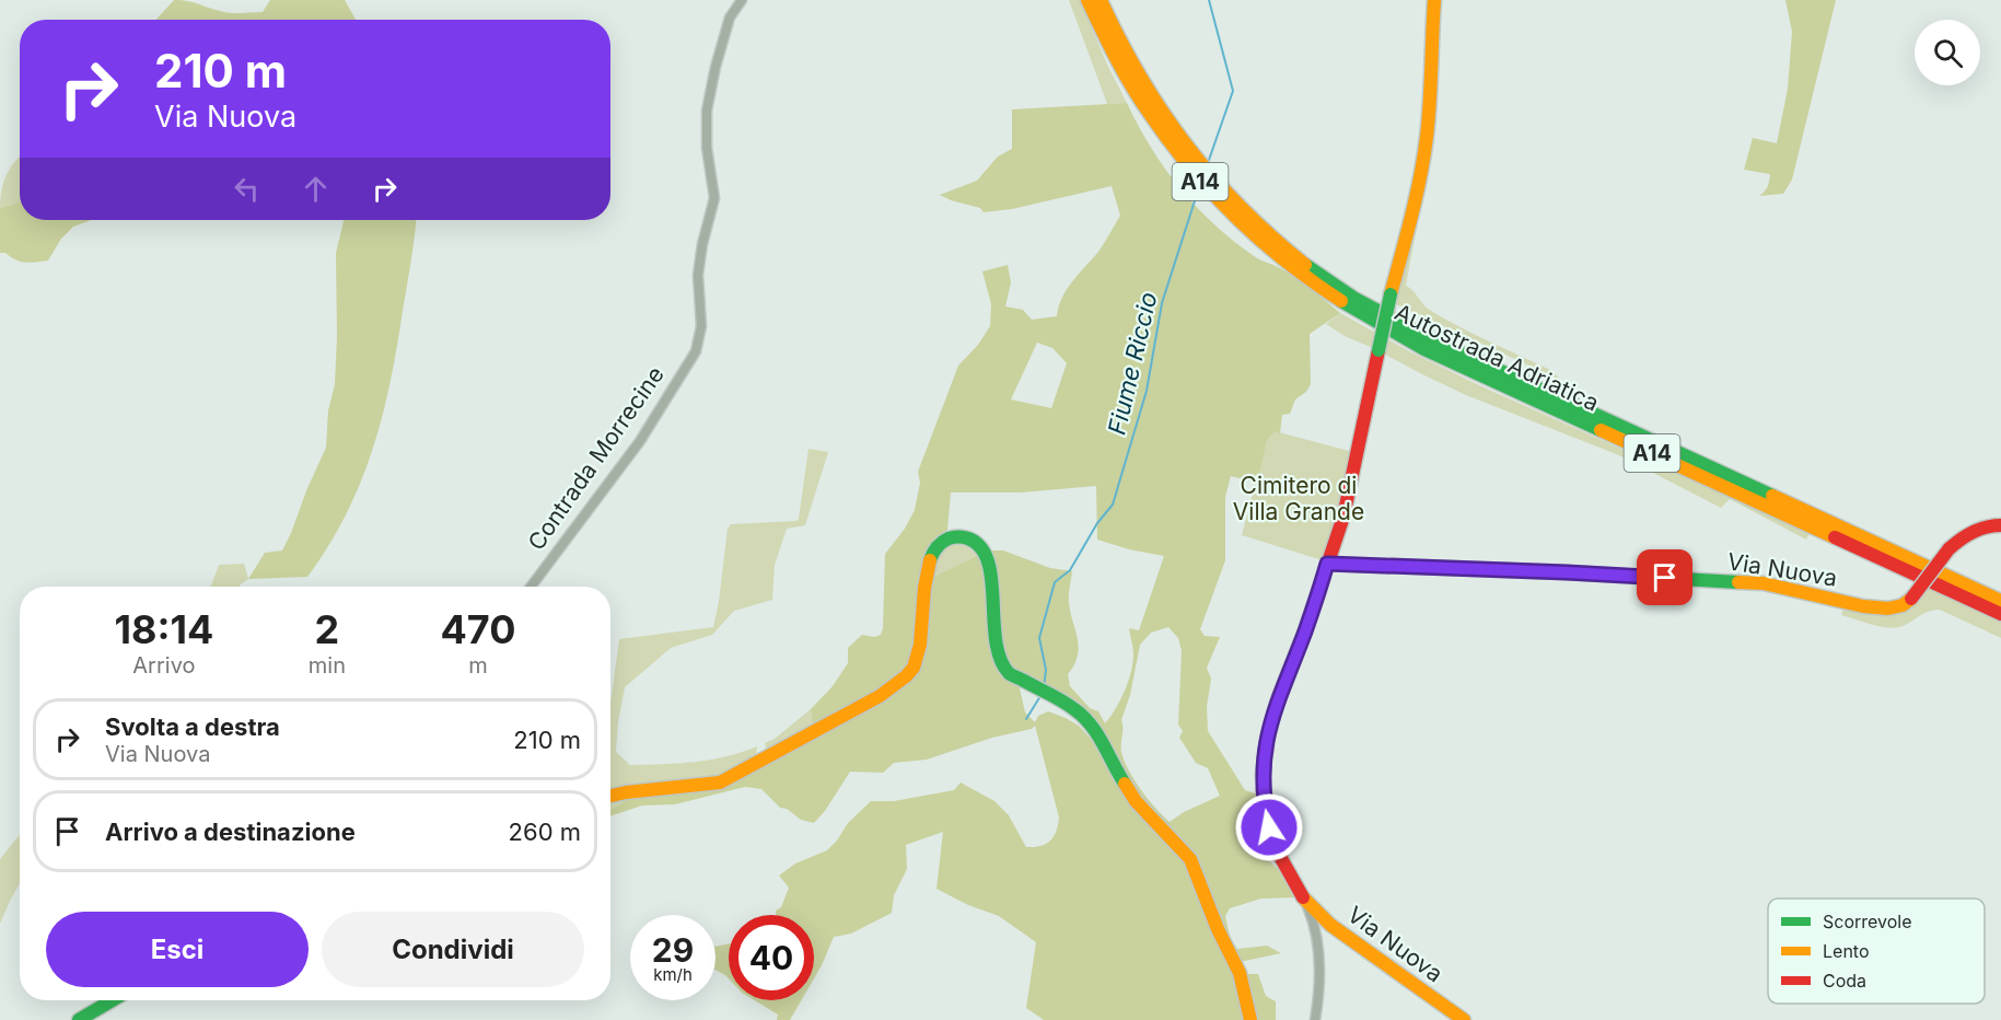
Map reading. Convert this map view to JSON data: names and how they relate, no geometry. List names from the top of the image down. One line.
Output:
{"streets":{"main road":["A14","Autostrada Adriatica","Via Nuova"],"street":["Contrada Morrecine"]},"water":["Fiume Riccio"],"parks":["Cimitero di Villa Grande"],"legend":["Scorrevole","Lento","Coda"],"page":{"turn":["210 m","Via Nuova"],"eta":["18:14","Arrivo","2","min","470","m"],"list":[{"name":"Svolta a destra","note":"Via Nuova","value":"210 m"},{"name":"Arrivo a destinazione","value":"260 m"}],"buttons":["Esci","Condividi"],"speed":"29 km/h","limit":"40"}}
